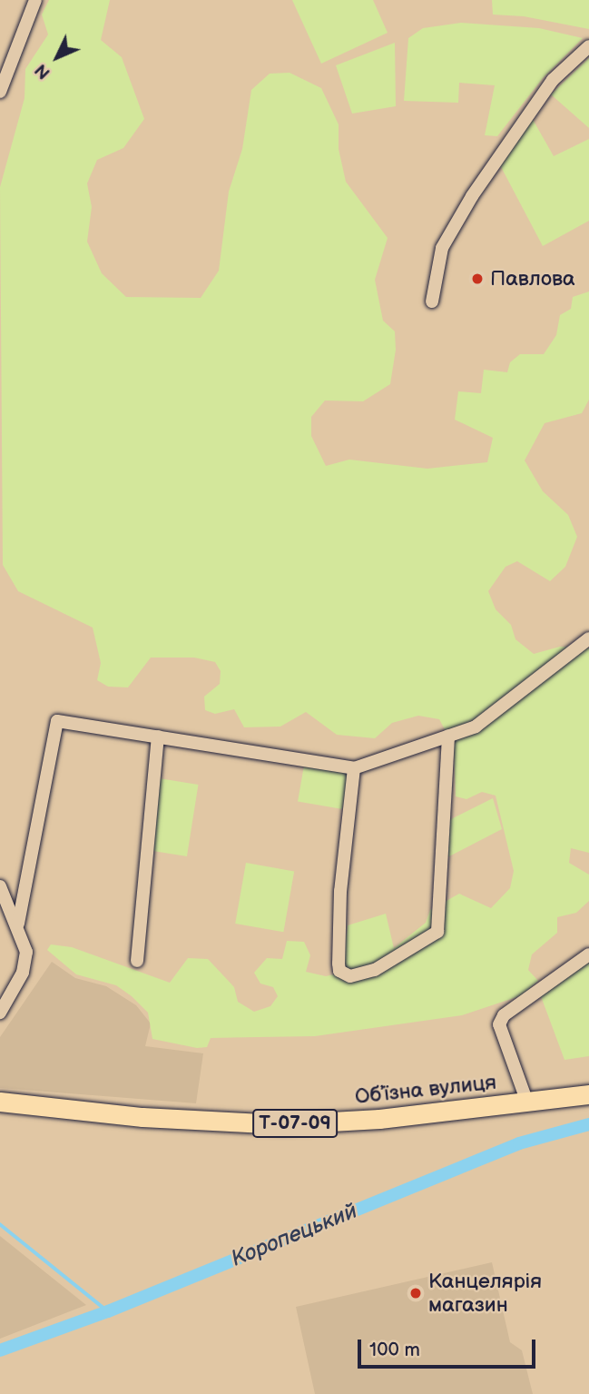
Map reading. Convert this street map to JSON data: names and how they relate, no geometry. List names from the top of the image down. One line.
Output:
{"streets":{"main road":["Обʼїзна вулиця","Т-07-09"]},"water":["Коропецький"],"places":["Павлова","Канцелярія магазин"],"scale_bar":"100 m","north":"bottom left"}
